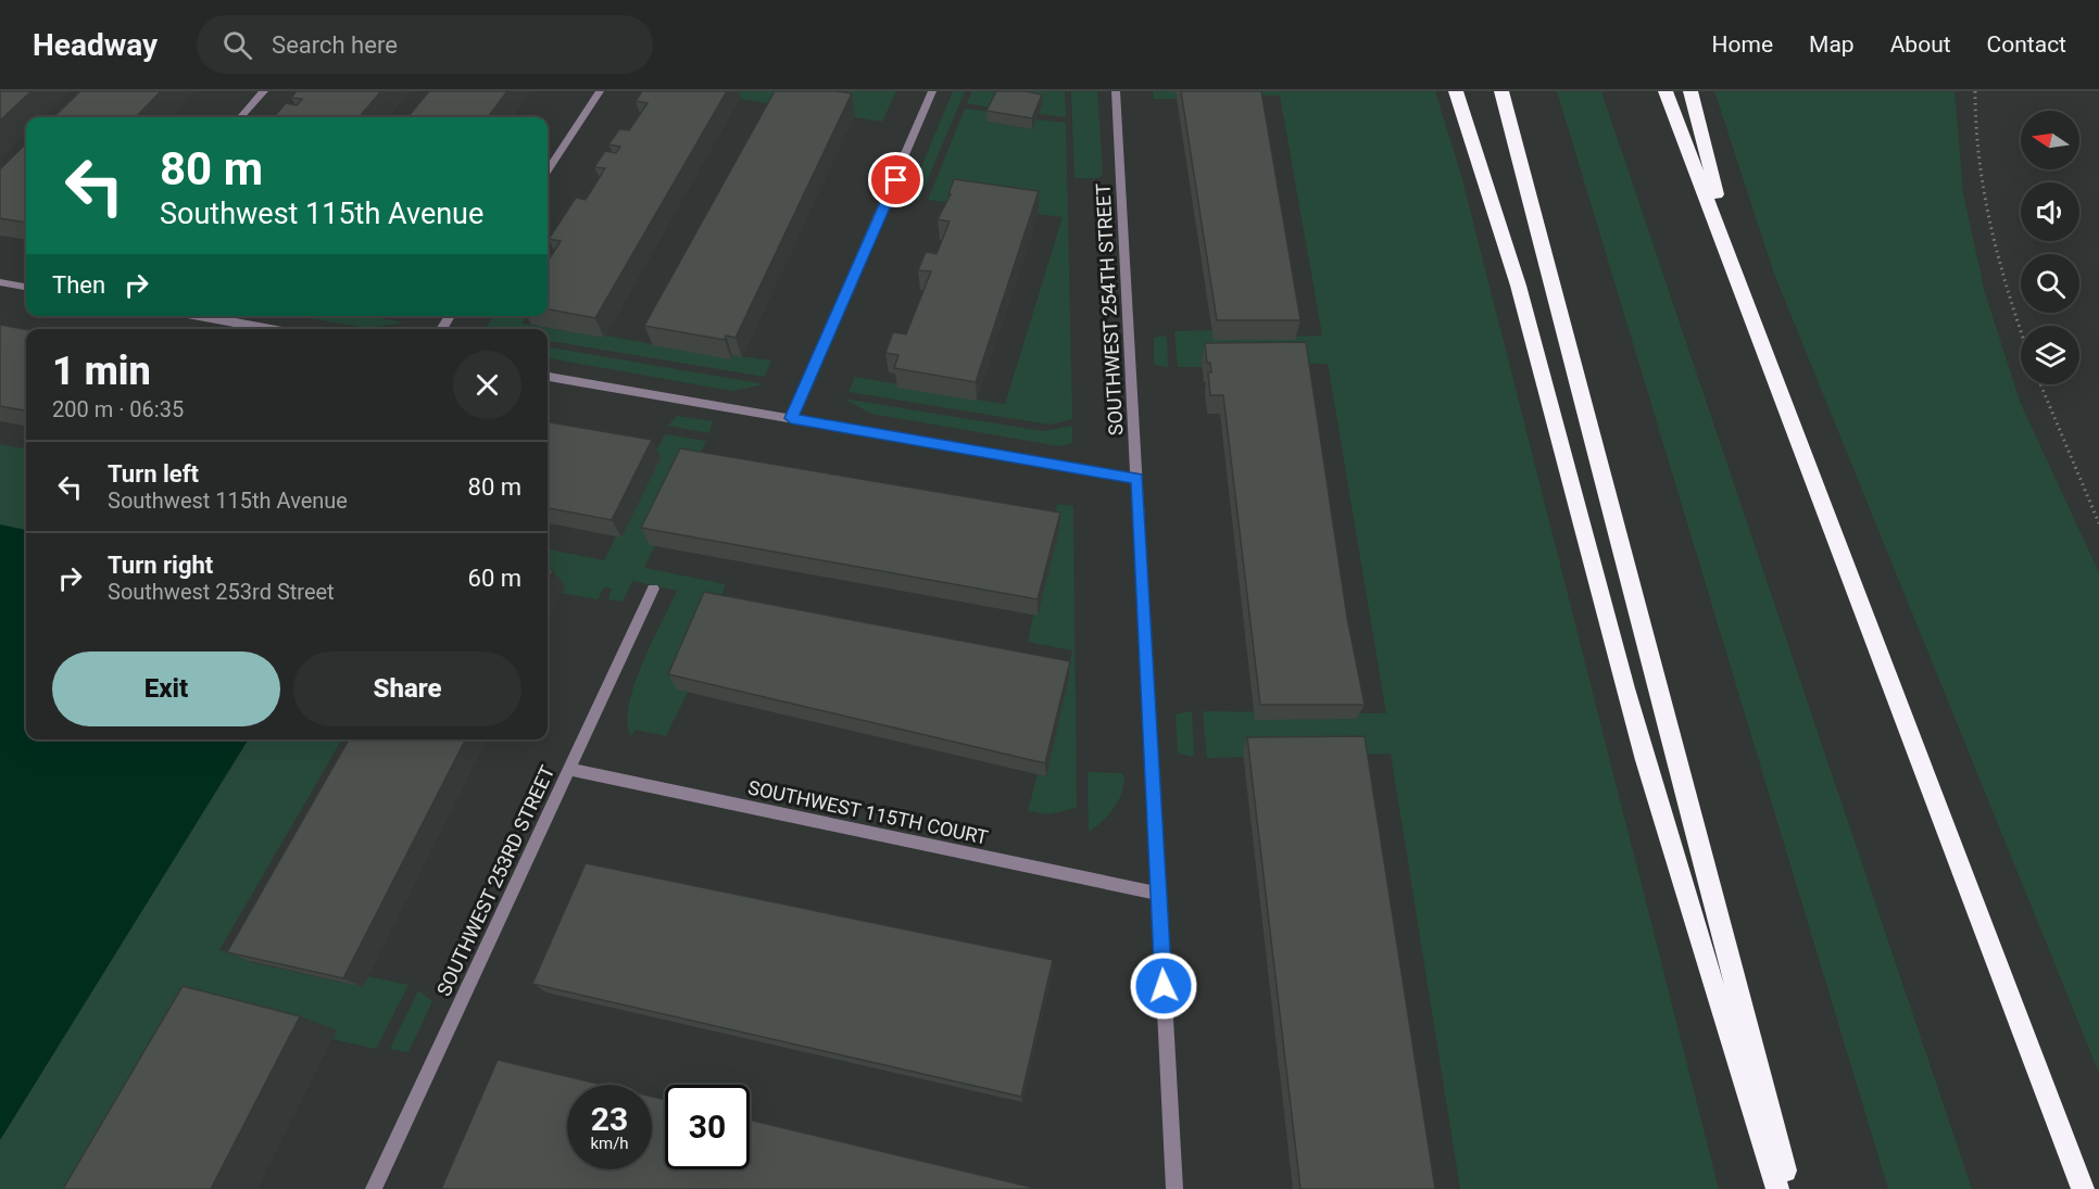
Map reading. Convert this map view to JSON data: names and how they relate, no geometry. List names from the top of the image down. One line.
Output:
{"streets":{"street":["SOUTHWEST 254TH STREET","SOUTHWEST 115TH COURT","SOUTHWEST 253RD STREET"]},"crossings":[["SOUTHWEST 254TH STREET","SOUTHWEST 115TH COURT"],["SOUTHWEST 115TH COURT","SOUTHWEST 253RD STREET"]],"north":"left","page":{"header":"Headway","search":"Search here","nav":["Home","Map","About","Contact"],"turn":["80 m","Southwest 115th Avenue"],"then":"Then","heading":["1 min","200 m · 06:35"],"list":[{"name":"Turn left","note":"Southwest 115th Avenue","value":"80 m"},{"name":"Turn right","note":"Southwest 253rd Street","value":"60 m"}],"buttons":["Exit","Share"],"speed":"23 km/h","limit":"30"}}
